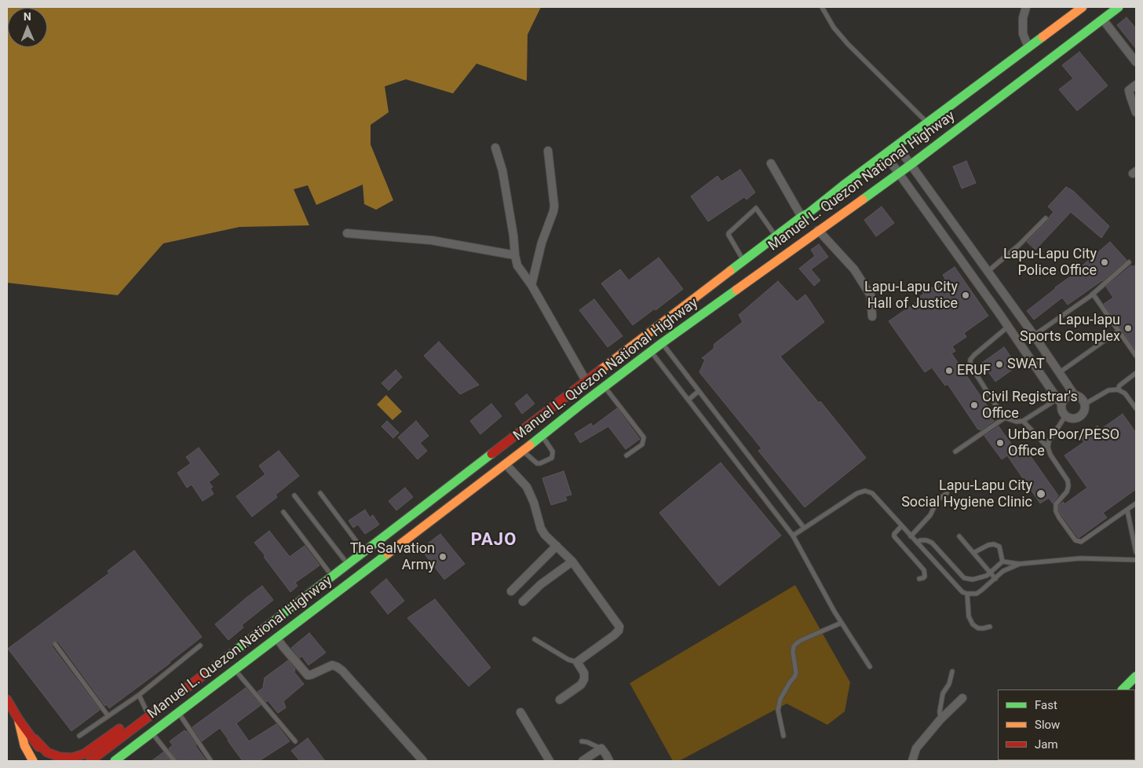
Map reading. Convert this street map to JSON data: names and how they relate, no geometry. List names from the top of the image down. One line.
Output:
{"streets":{"main road":["Manuel L. Quezon National Highway"]},"districts":["PAJO"],"places":["Lapu-Lapu City Police Office","Lapu-Lapu City Hall of Justice","Lapu-lapu Sports Complex","SWAT","ERUF","Civil Registrar's Office","Urban Poor/PESO Office","Lapu-Lapu City Social Hygiene Clinic","The Salvation Army"],"legend":["Fast","Slow","Jam"],"north":"top"}
